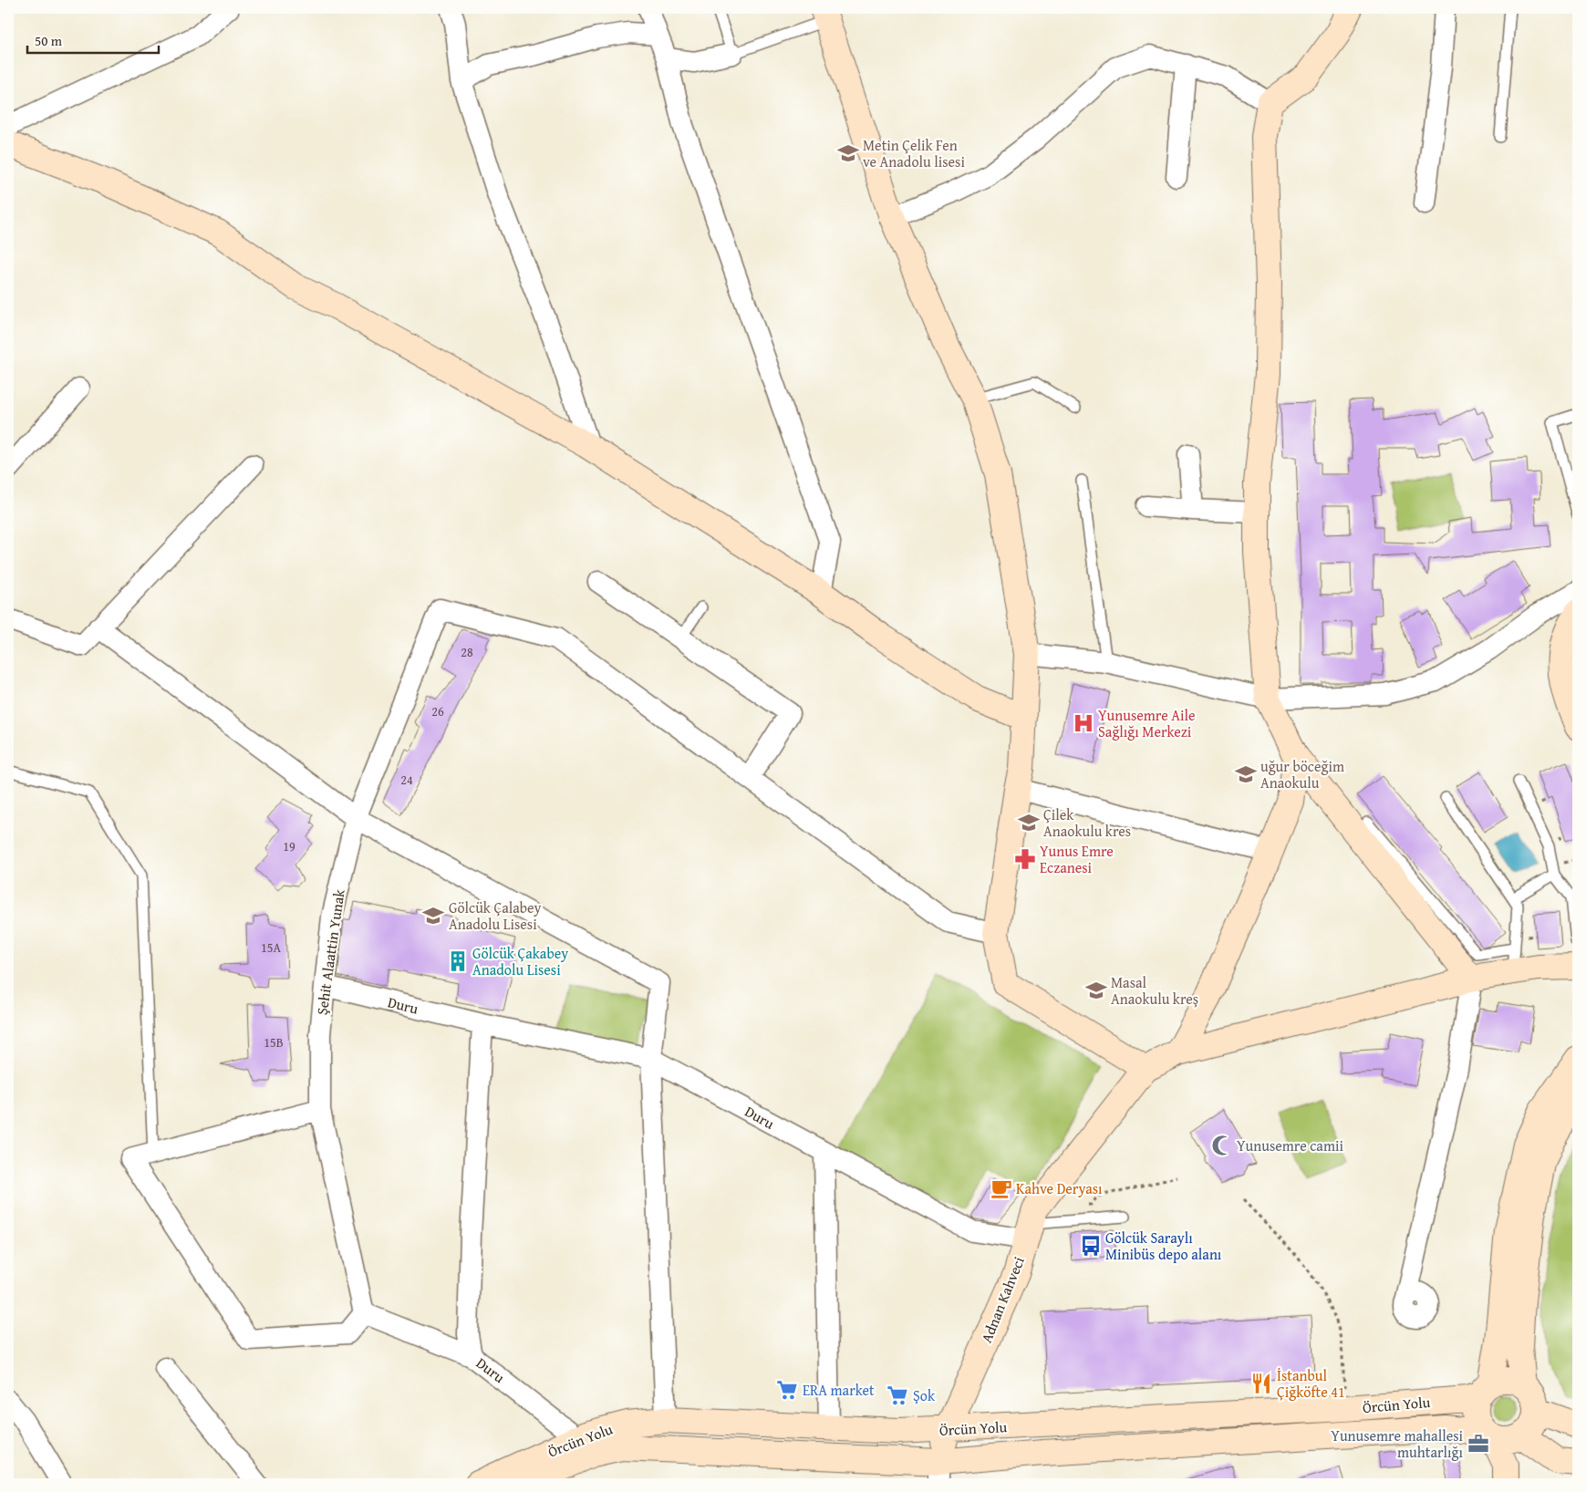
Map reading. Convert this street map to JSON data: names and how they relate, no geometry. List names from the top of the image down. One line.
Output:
{"streets":{"street":["Şehit Alaattin Yunak","Duru","Adnan Kahveci","Örcün Yolu"]},"crossings":[["Şehit Alaattin Yunak","Duru"],["Duru","Adnan Kahveci"],["Duru","Örcün Yolu"],["Adnan Kahveci","Örcün Yolu"]],"places":{"school or university":["Metin Çelik Fen ve Anadolu lisesi","uğur böceğim Anaokulu","Çilek Anaokulu kres","Gölcük Çalabey Anadolu Lisesi","Masal Anaokulu kreş"],"hospital":["Yunusemre Aile Sağlığı Merkezi"],"pharmacy":["Yunus Emre Eczanesi"],"building":["Gölcük Çakabey Anadolu Lisesi"],"mosque":["Yunusemre camii"],"cafe":["Kahve Deryası"],"bus stop":["Gölcük Saraylı Minibüs depo alanı"],"restaurant":["İstanbul Çiğköfte 41"],"supermarket":["ERA market","Şok"],"office":["Yunusemre mahallesi muhtarlığı"]},"house_numbers":["28","26","24","19","15A","15B"],"scale_bar":"50 m"}
